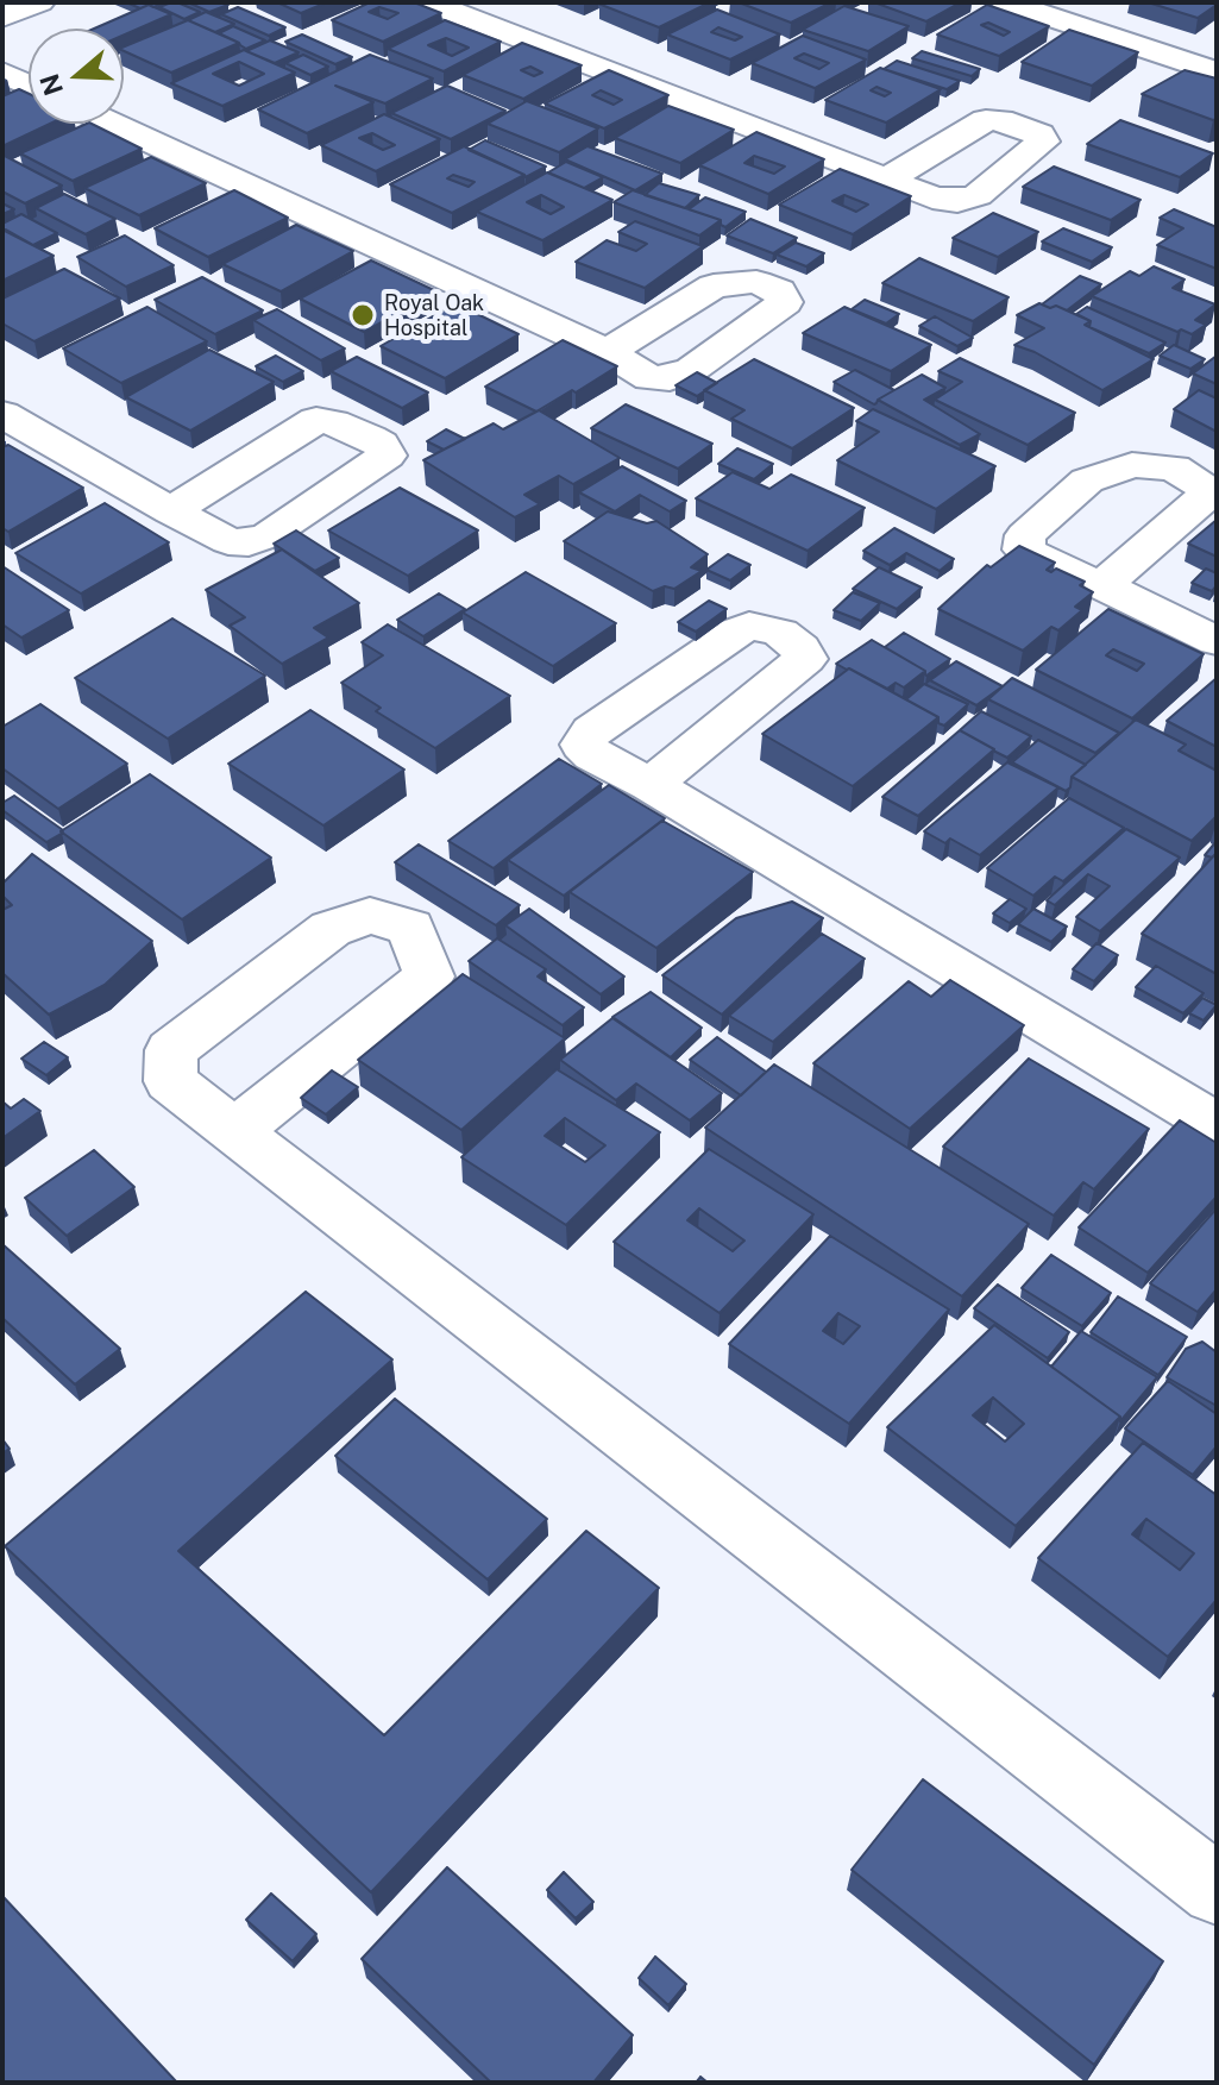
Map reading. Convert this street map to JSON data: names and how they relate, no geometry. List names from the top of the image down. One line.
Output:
{"places":["Royal Oak Hospital"],"north":"left"}
